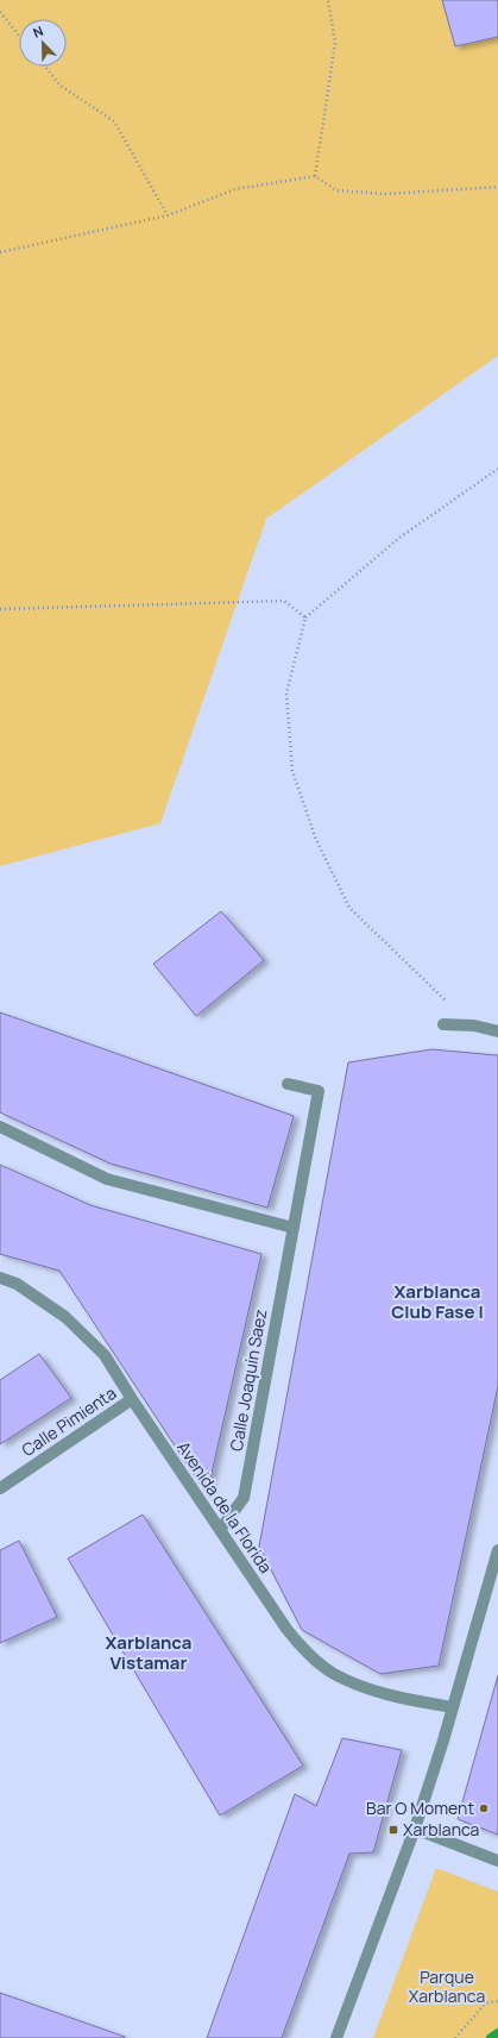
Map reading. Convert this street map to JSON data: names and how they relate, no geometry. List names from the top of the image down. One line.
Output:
{"streets":{"street":["Calle Joaquín Saez","Calle Pimienta","Avenida de la Florida"]},"crossings":[["Calle Joaquín Saez","Avenida de la Florida"],["Calle Pimienta","Avenida de la Florida"]],"districts":["Xarblanca Club Fase I","Xarblanca Vistamar"],"parks":["Parque Xarblanca"],"places":{"other":["Bar O Moment"],"transit":["Xarblanca"]},"north":"top left"}
